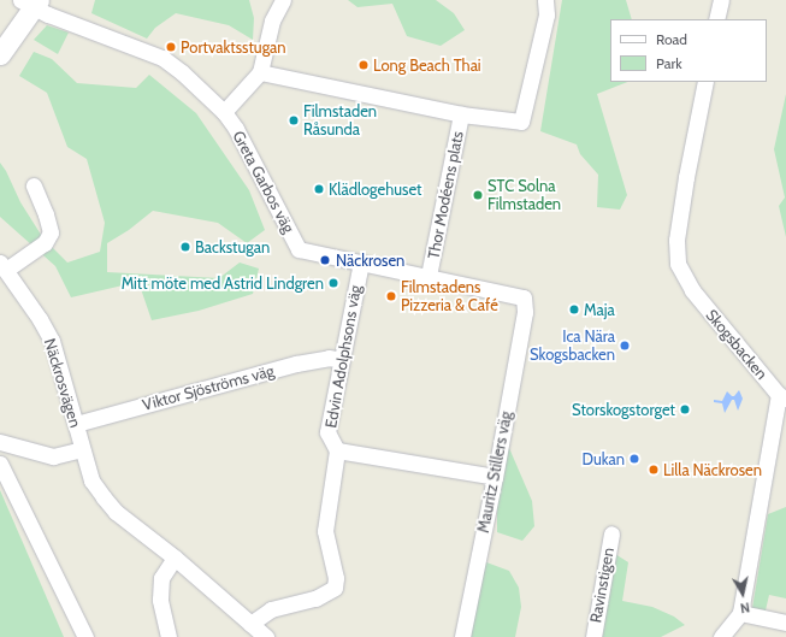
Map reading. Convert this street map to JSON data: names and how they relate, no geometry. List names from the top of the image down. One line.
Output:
{"streets":{"street":["Greta Garbos väg","Thor Modéens plats","Skogsbacken","Edvin Adolphsons väg","Näckrosvägen","Viktor Sjöströms väg","Mauritz Stillers väg","Ravinstigen"]},"crossings":[["Greta Garbos väg","Thor Modéens plats"],["Greta Garbos väg","Edvin Adolphsons väg"],["Greta Garbos väg","Mauritz Stillers väg"],["Edvin Adolphsons väg","Näckrosvägen"],["Edvin Adolphsons väg","Viktor Sjöströms väg"],["Näckrosvägen","Viktor Sjöströms väg"]],"places":["Portvaktsstugan","Long Beach Thai","Filmstaden Råsunda","Klädlogehuset","STC Solna Filmstaden","Backstugan","Näckrosen","Mitt möte med Astrid Lindgren","Filmstadens Pizzeria & Café","Maja","Ica Nära Skogsbacken","Storskogstorget","Dukan","Lilla Näckrosen"],"legend":["Road","Park"],"north":"bottom"}
